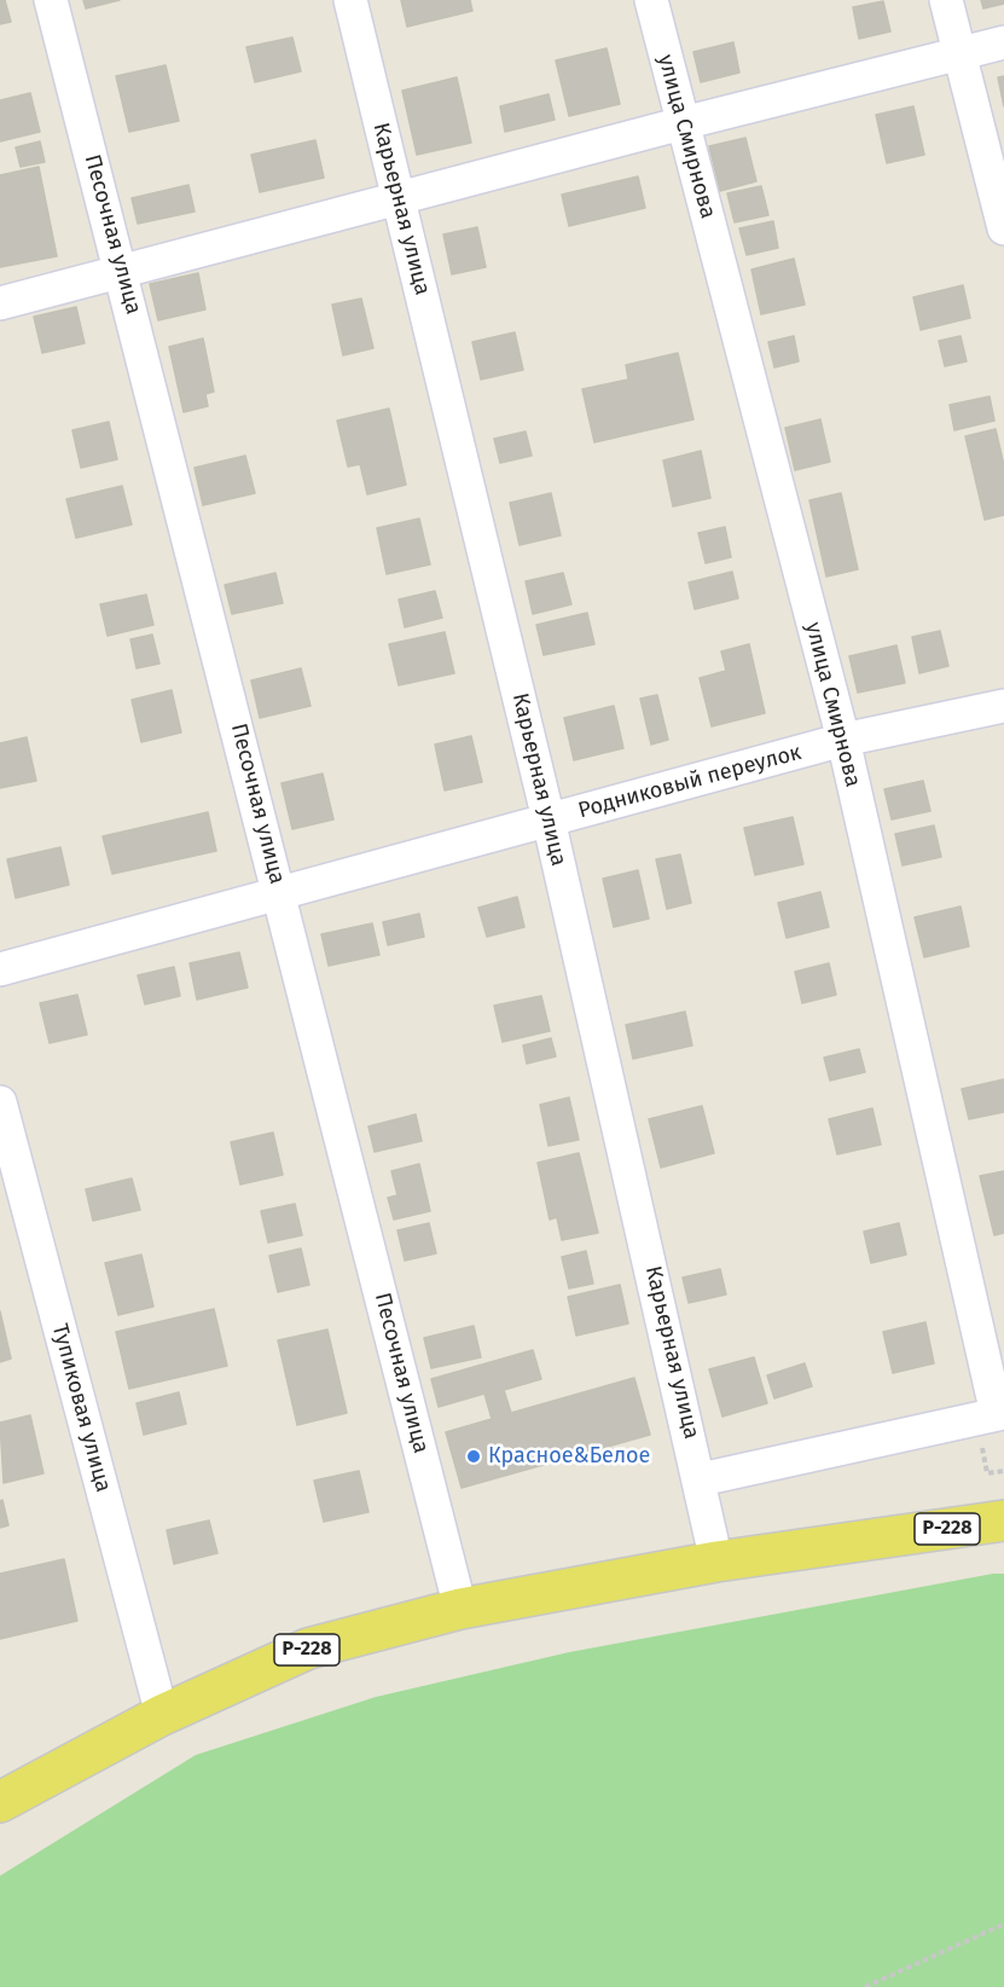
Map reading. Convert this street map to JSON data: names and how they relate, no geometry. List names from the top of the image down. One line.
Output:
{"streets":{"main road":["Р-228"],"street":["улица Смирнова","Карьерная улица","Песочная улица","Родниковый переулок","Тупиковая улица"]},"crossings":[["улица Смирнова","Родниковый переулок"],["Карьерная улица","Родниковый переулок"],["Карьерная улица","Р-228"],["Песочная улица","Родниковый переулок"],["Песочная улица","Р-228"],["Тупиковая улица","Р-228"]],"places":["Красное&Белое"]}
